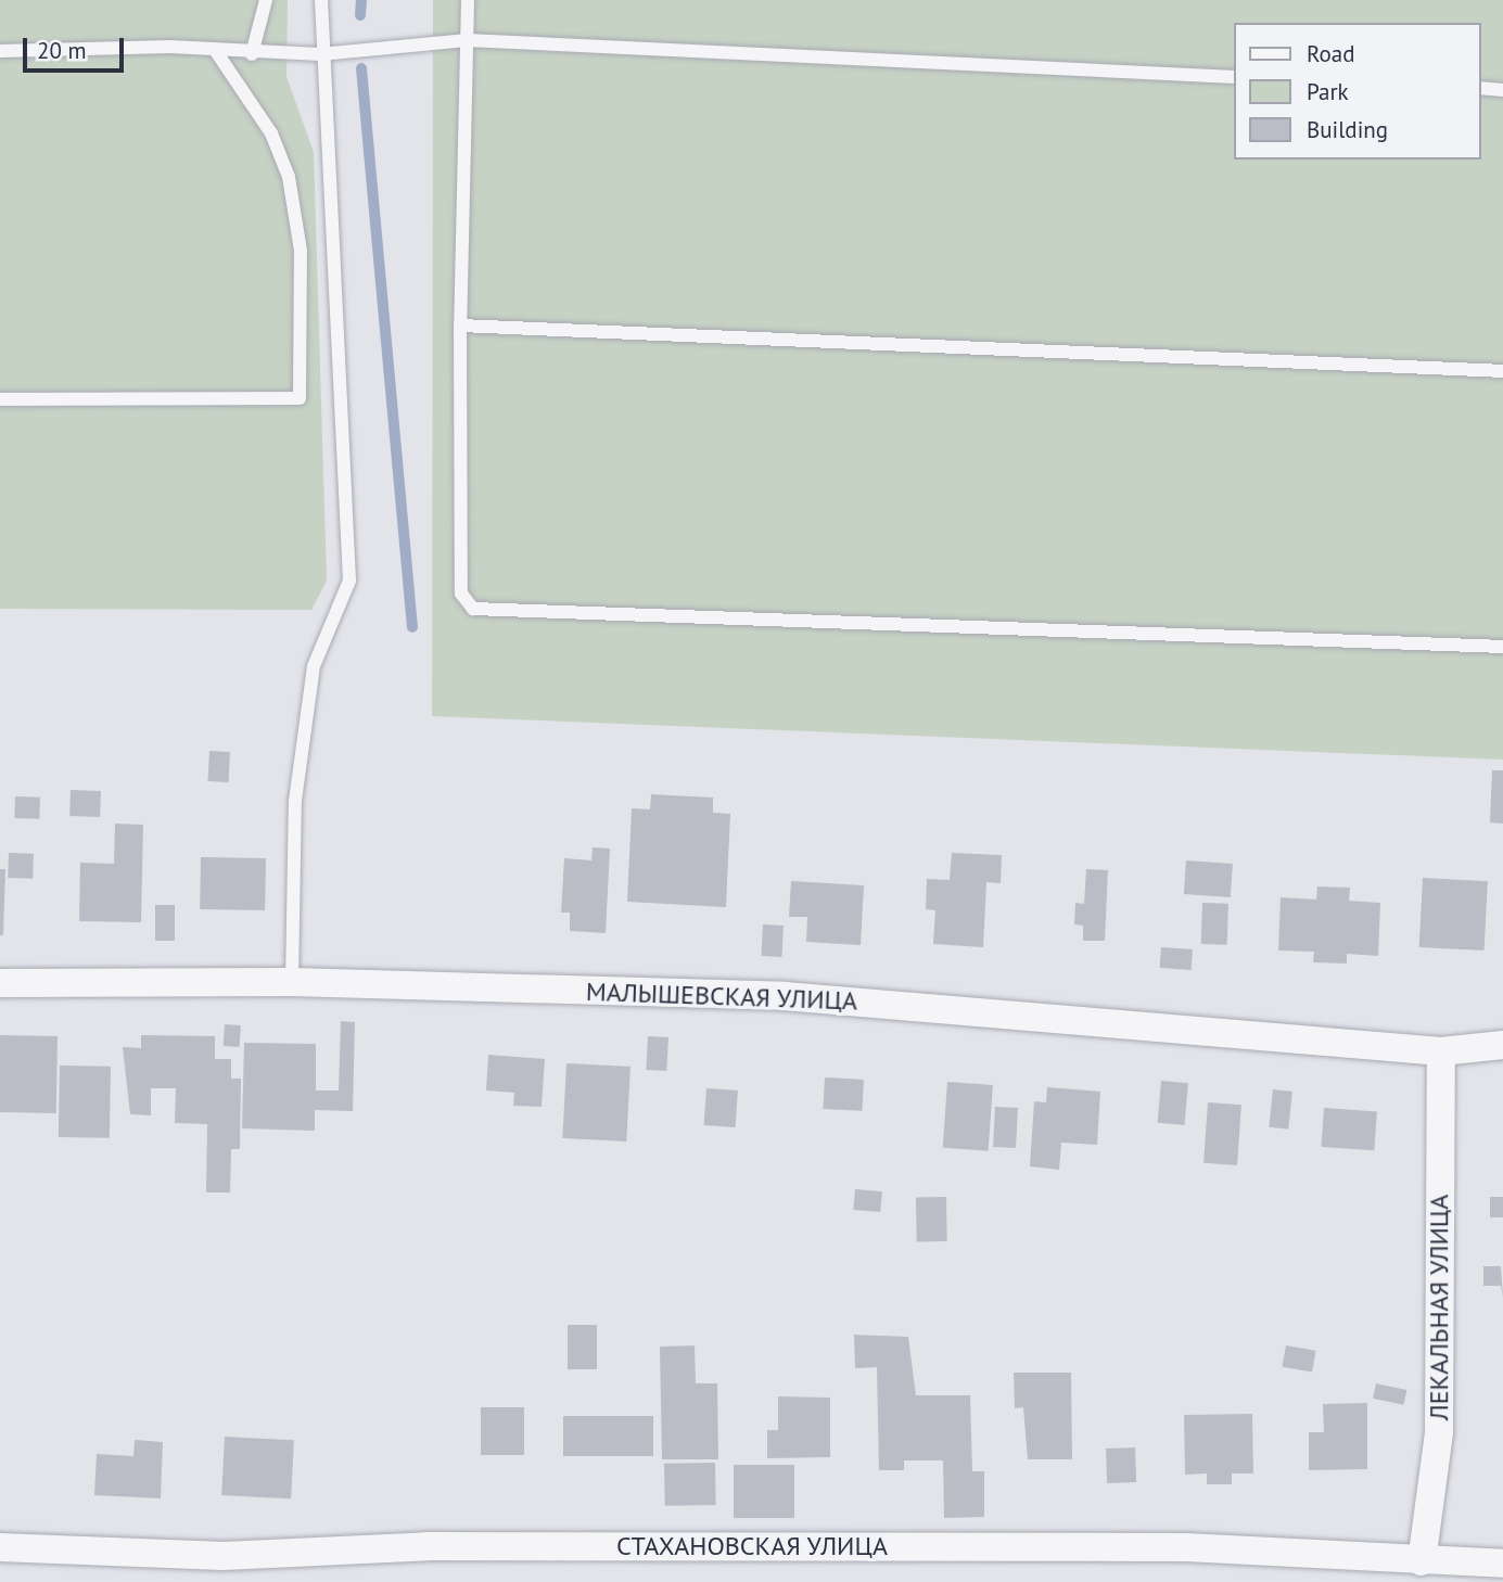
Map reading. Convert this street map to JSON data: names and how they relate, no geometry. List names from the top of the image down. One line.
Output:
{"streets":{"street":["МАЛЫШЕВСКАЯ УЛИЦА","ЛЕКАЛЬНАЯ УЛИЦА","СТАХАНОВСКАЯ УЛИЦА"]},"crossings":[["МАЛЫШЕВСКАЯ УЛИЦА","ЛЕКАЛЬНАЯ УЛИЦА"],["ЛЕКАЛЬНАЯ УЛИЦА","СТАХАНОВСКАЯ УЛИЦА"]],"legend":["Road","Park","Building"],"scale_bar":"20 m"}
